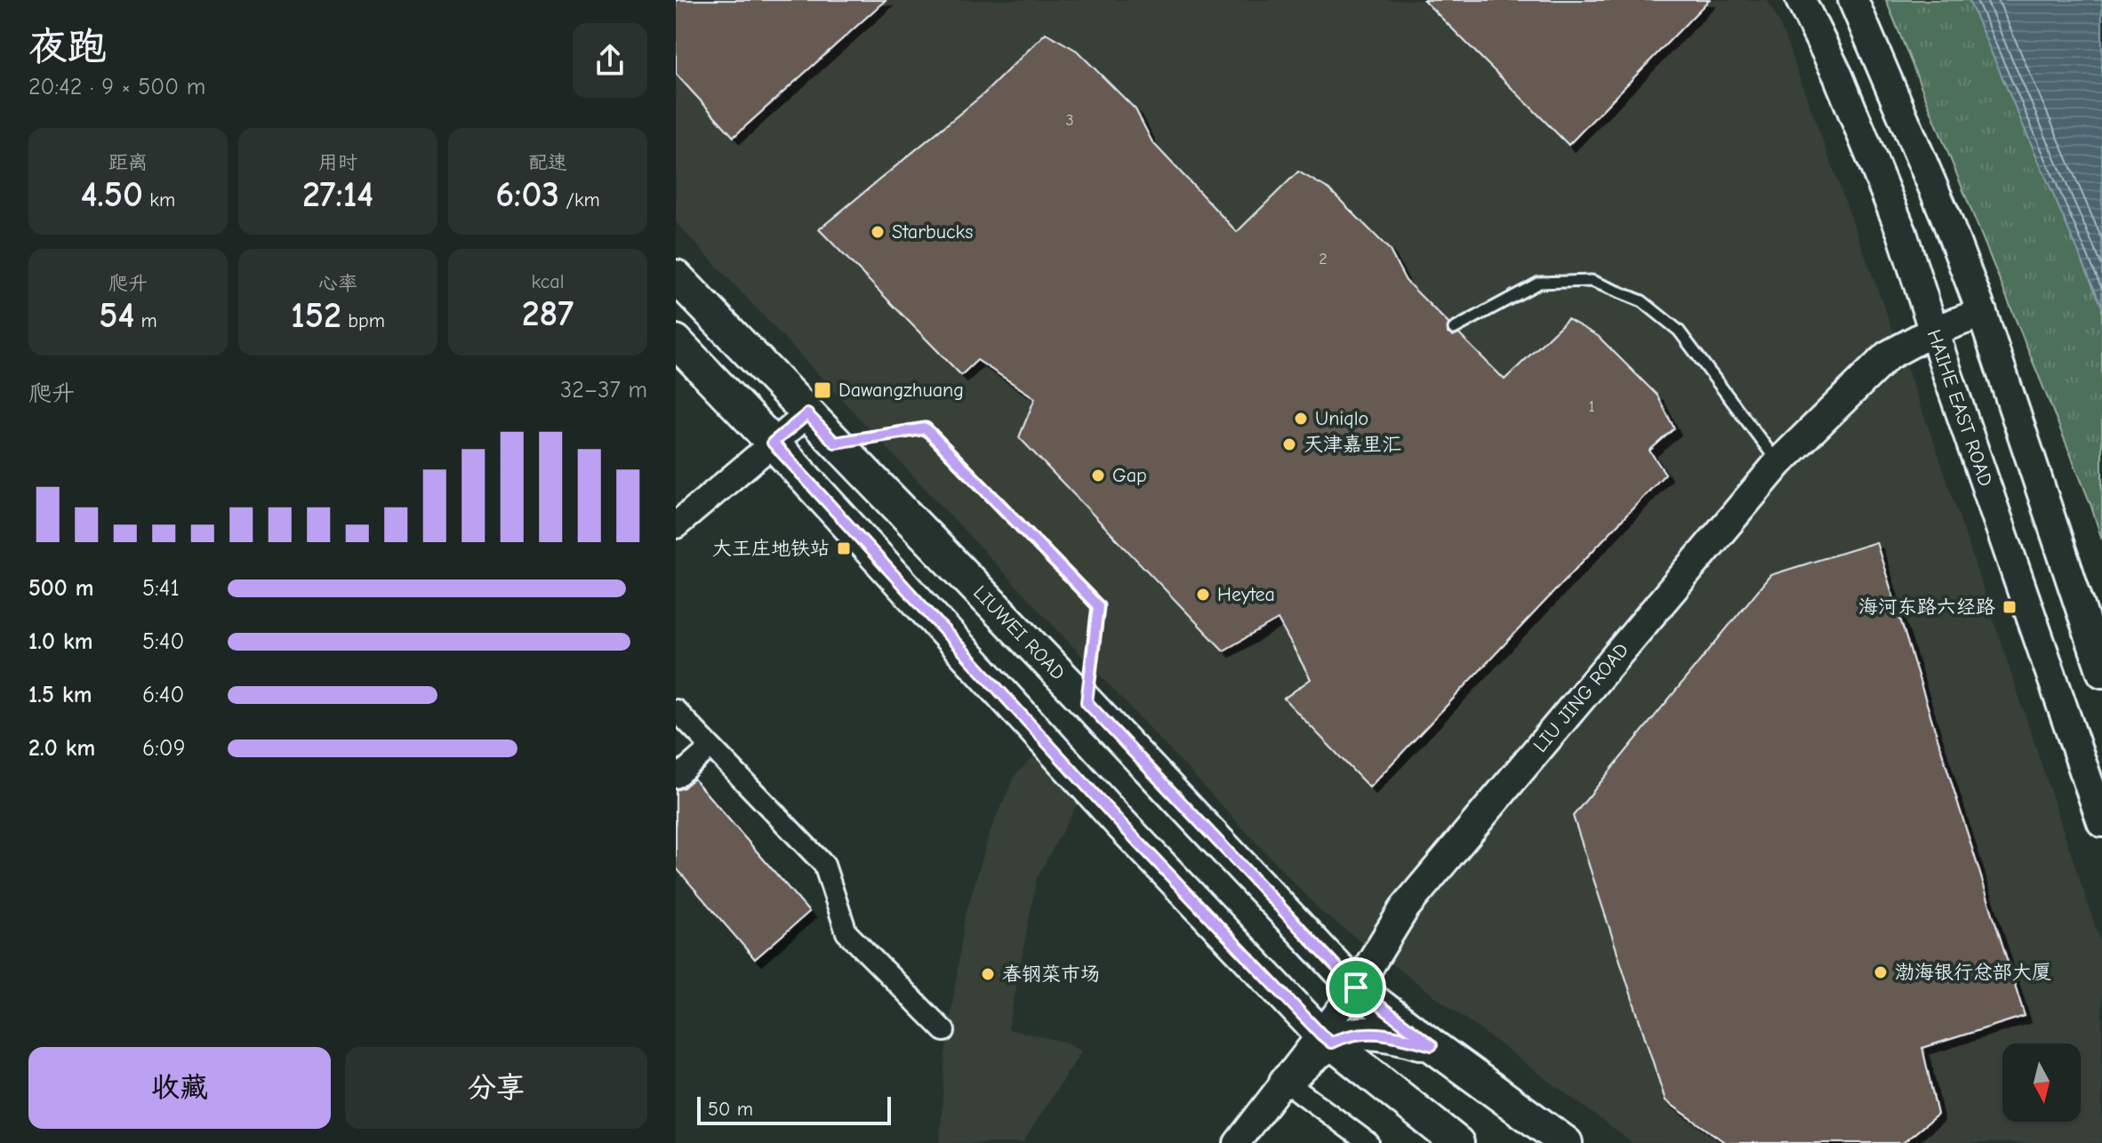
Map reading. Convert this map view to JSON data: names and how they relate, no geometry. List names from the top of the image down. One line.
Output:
{"streets":{"main road":["HAIHE EAST ROAD","LIUWEI ROAD","LIU JING ROAD"]},"crossings":[["HAIHE EAST ROAD","LIU JING ROAD"],["LIUWEI ROAD","LIU JING ROAD"]],"places":{"other":["Starbucks","Uniqlo","天津嘉里汇","Gap","Heytea","渤海银行总部大厦","春钢菜市场"],"transit":["Dawangzhuang","大王庄地铁站","海河东路六经路"]},"house_numbers":["3","2","1"],"scale_bar":"50 m","north":"bottom","page":{"heading":["夜跑","20:42 · 9 × 500 m"],"stats":[["距离","4.50 km"],["用时","27:14"],["配速","6:03 /km"],["爬升","54 m"],["心率","152 bpm"],["kcal","287"]],"chart":["爬升","32–37 m"],"list":[{"name":"500 m","note":"5:41"},{"name":"1.0 km","note":"5:40"},{"name":"1.5 km","note":"6:40"},{"name":"2.0 km","note":"6:09"}],"buttons":["收藏","分享"],"scale":"50 m"}}
